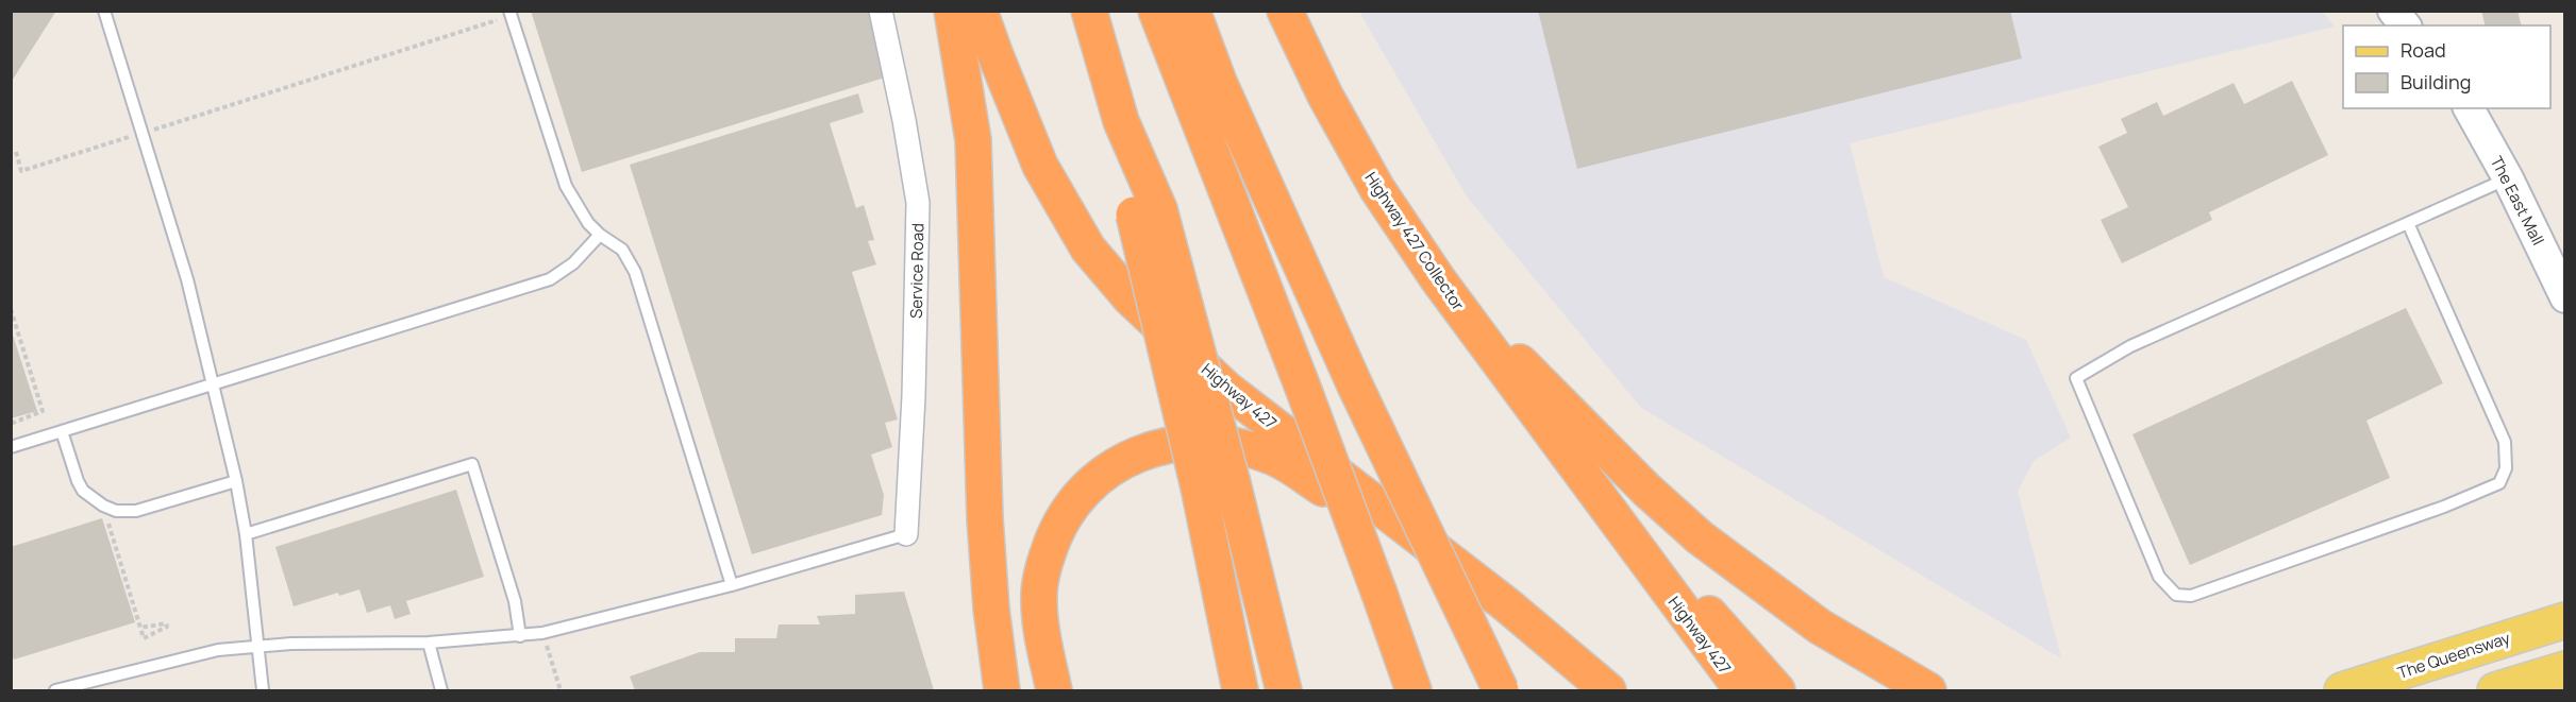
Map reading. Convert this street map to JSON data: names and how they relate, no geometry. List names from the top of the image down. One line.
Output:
{"streets":{"highway":["Highway 427 Collector","Highway 427"],"main road":["The East Mall","The Queensway"],"street":["Service Road"]},"crossings":[["Highway 427 Collector","Highway 427"]],"legend":["Road","Building"]}
